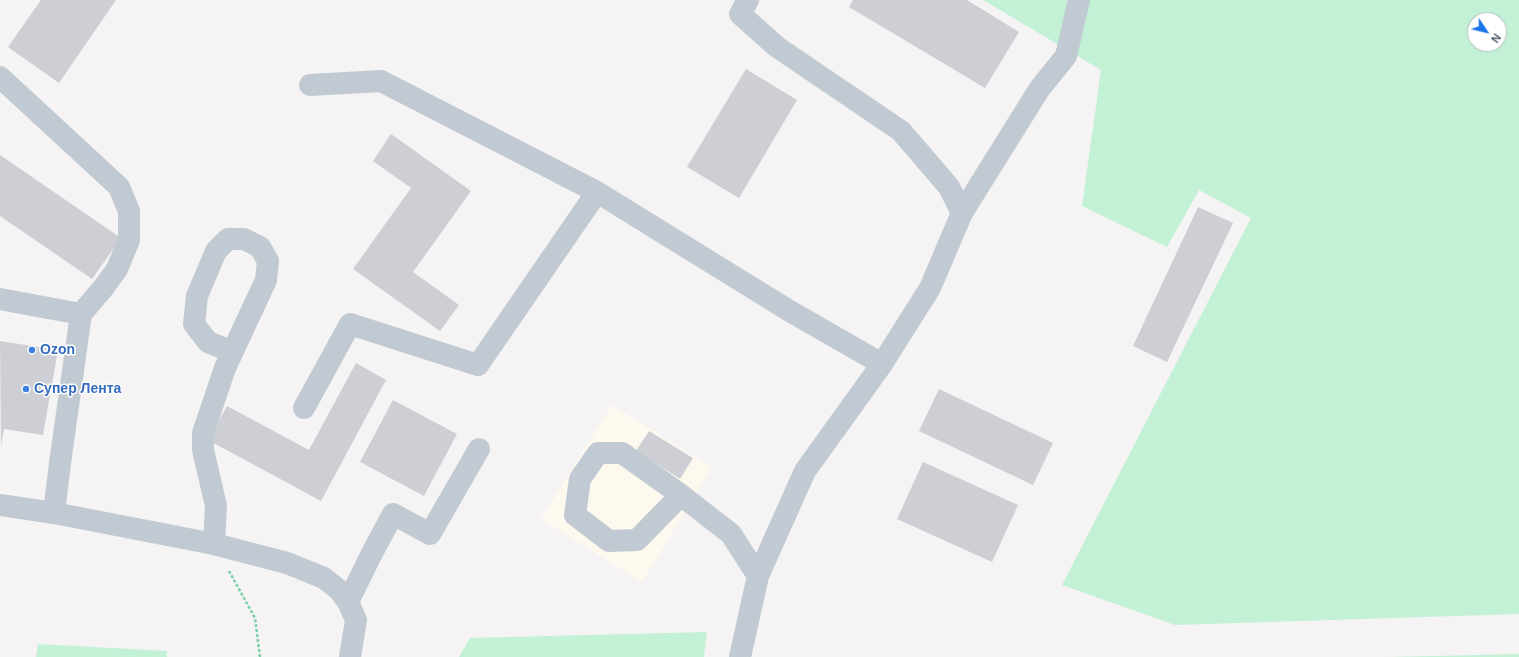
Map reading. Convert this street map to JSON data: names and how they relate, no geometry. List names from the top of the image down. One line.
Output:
{"places":["Ozon","Супер Лента"],"north":"bottom right"}
